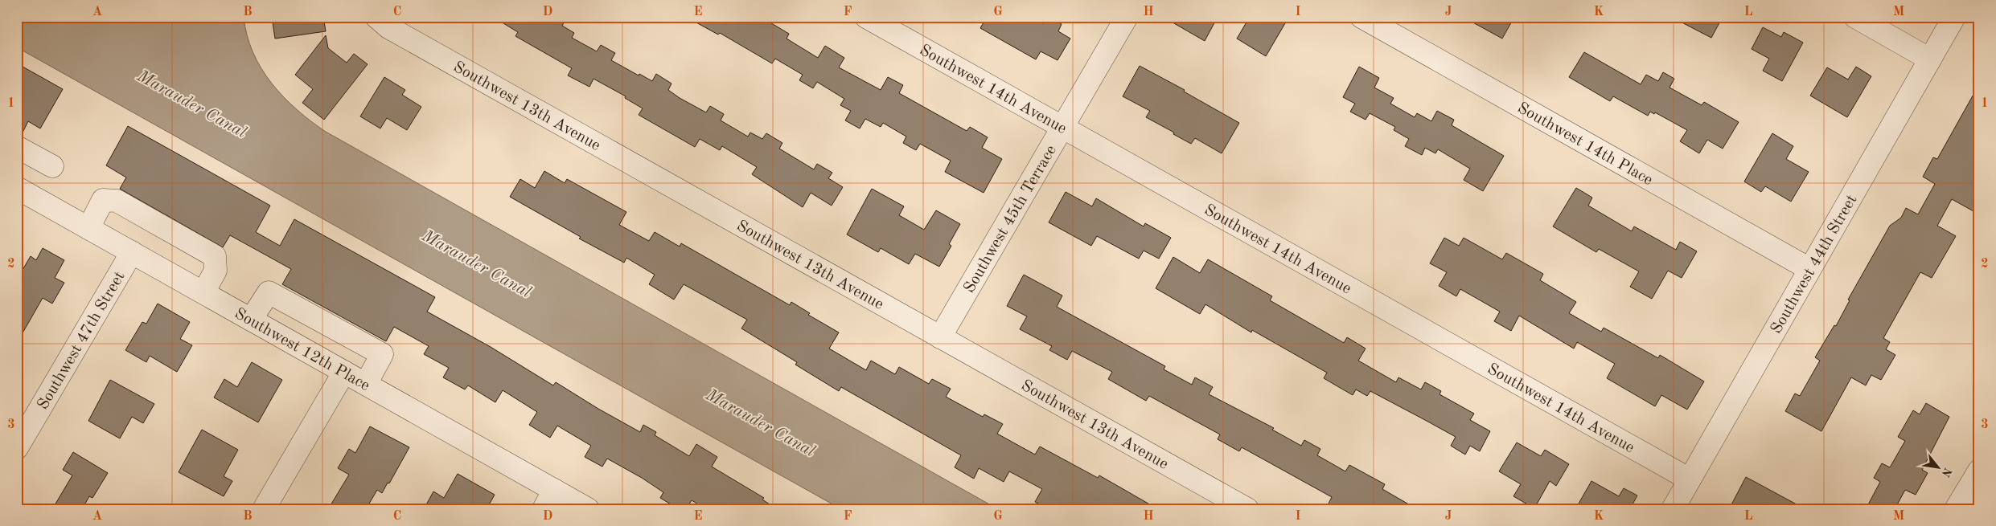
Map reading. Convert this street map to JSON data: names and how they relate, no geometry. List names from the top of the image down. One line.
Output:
{"streets":{"street":["Southwest 14th Avenue","Southwest 13th Avenue","Southwest 14th Place","Southwest 45th Terrace","Southwest 44th Street","Southwest 47th Street","Southwest 12th Place"]},"crossings":[["Southwest 14th Avenue","Southwest 45th Terrace"],["Southwest 14th Avenue","Southwest 44th Street"],["Southwest 13th Avenue","Southwest 45th Terrace"],["Southwest 14th Place","Southwest 44th Street"],["Southwest 47th Street","Southwest 12th Place"]],"water":["Marauder Canal"],"north":"bottom right","grid":{"columns":["A","B","C","D","E","F","G","H","I","J","K","L","M"],"rows":["1","2","3"]}}
